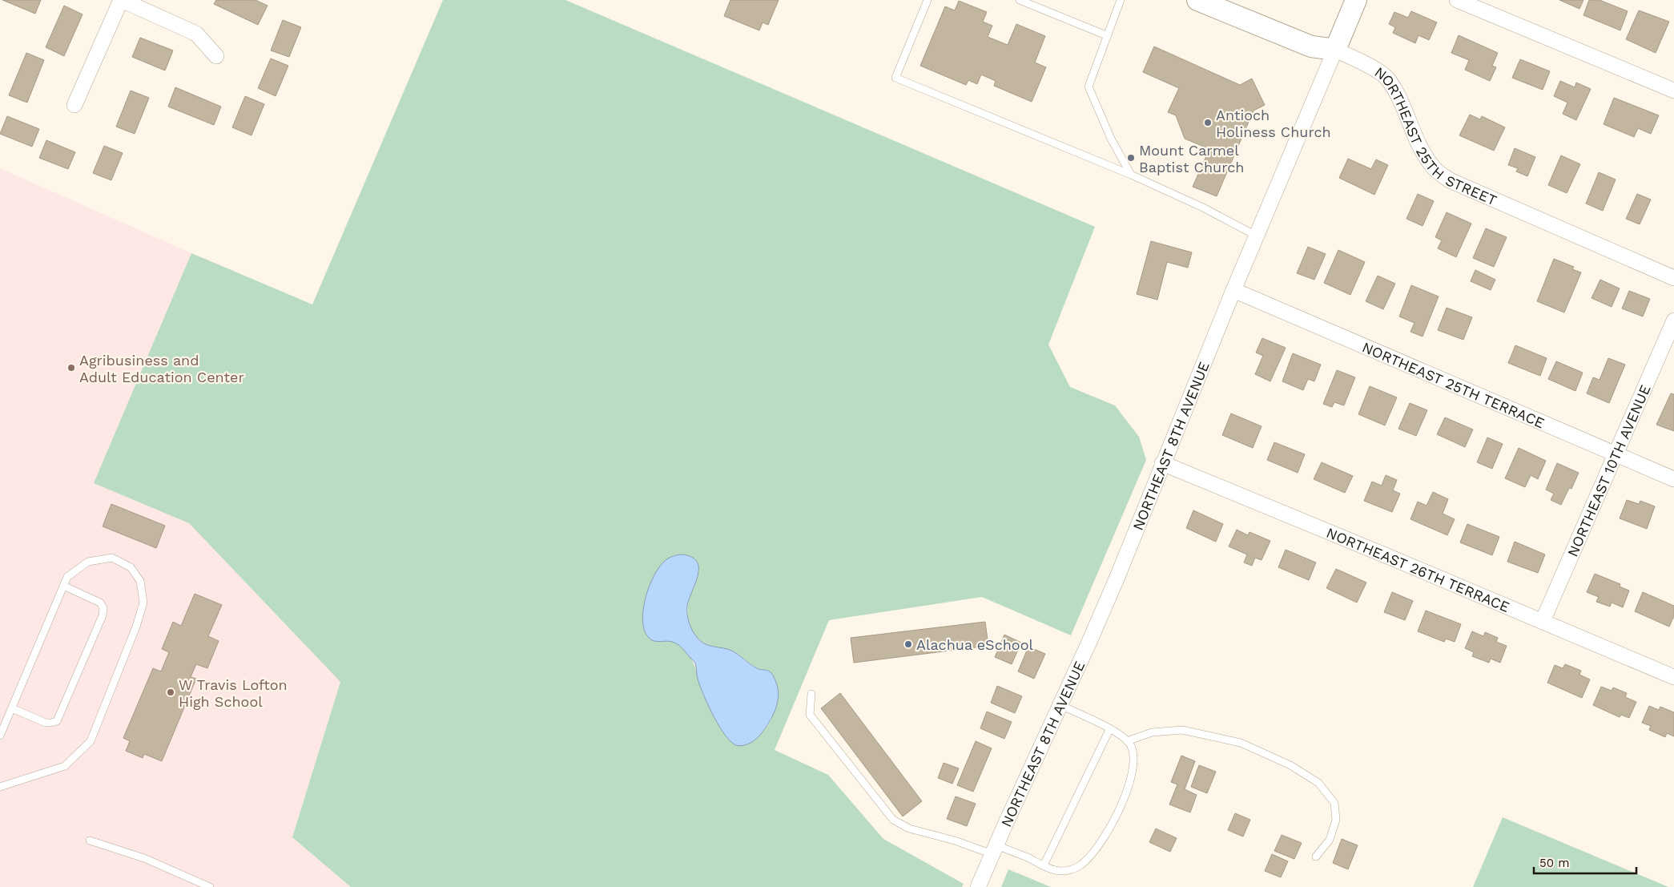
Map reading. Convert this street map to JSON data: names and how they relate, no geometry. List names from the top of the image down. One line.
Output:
{"streets":{"street":["NORTHEAST 25TH STREET","NORTHEAST 25TH TERRACE","NORTHEAST 8TH AVENUE","NORTHEAST 10TH AVENUE","NORTHEAST 26TH TERRACE"]},"crossings":[["NORTHEAST 25TH STREET","NORTHEAST 8TH AVENUE"],["NORTHEAST 25TH TERRACE","NORTHEAST 8TH AVENUE"],["NORTHEAST 25TH TERRACE","NORTHEAST 10TH AVENUE"],["NORTHEAST 8TH AVENUE","NORTHEAST 26TH TERRACE"],["NORTHEAST 10TH AVENUE","NORTHEAST 26TH TERRACE"]],"places":["Antioch Holiness Church","Mount Carmel Baptist Church","Agribusiness and Adult Education Center","Alachua eSchool","W Travis Lofton High School"],"scale_bar":"50 m"}
